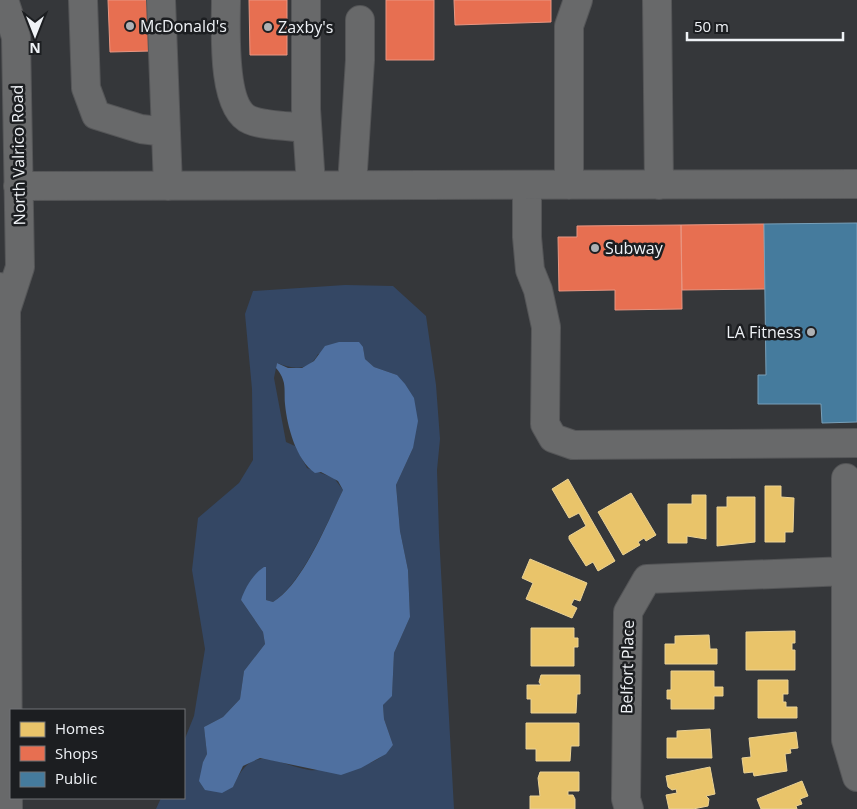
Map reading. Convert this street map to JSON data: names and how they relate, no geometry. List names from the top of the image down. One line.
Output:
{"streets":{"street":["North Valrico Road","Belfort Place"]},"places":["McDonald's","Zaxby's","Subway","LA Fitness"],"legend":["Homes","Shops","Public"],"scale_bar":"50 m","north":"bottom"}
